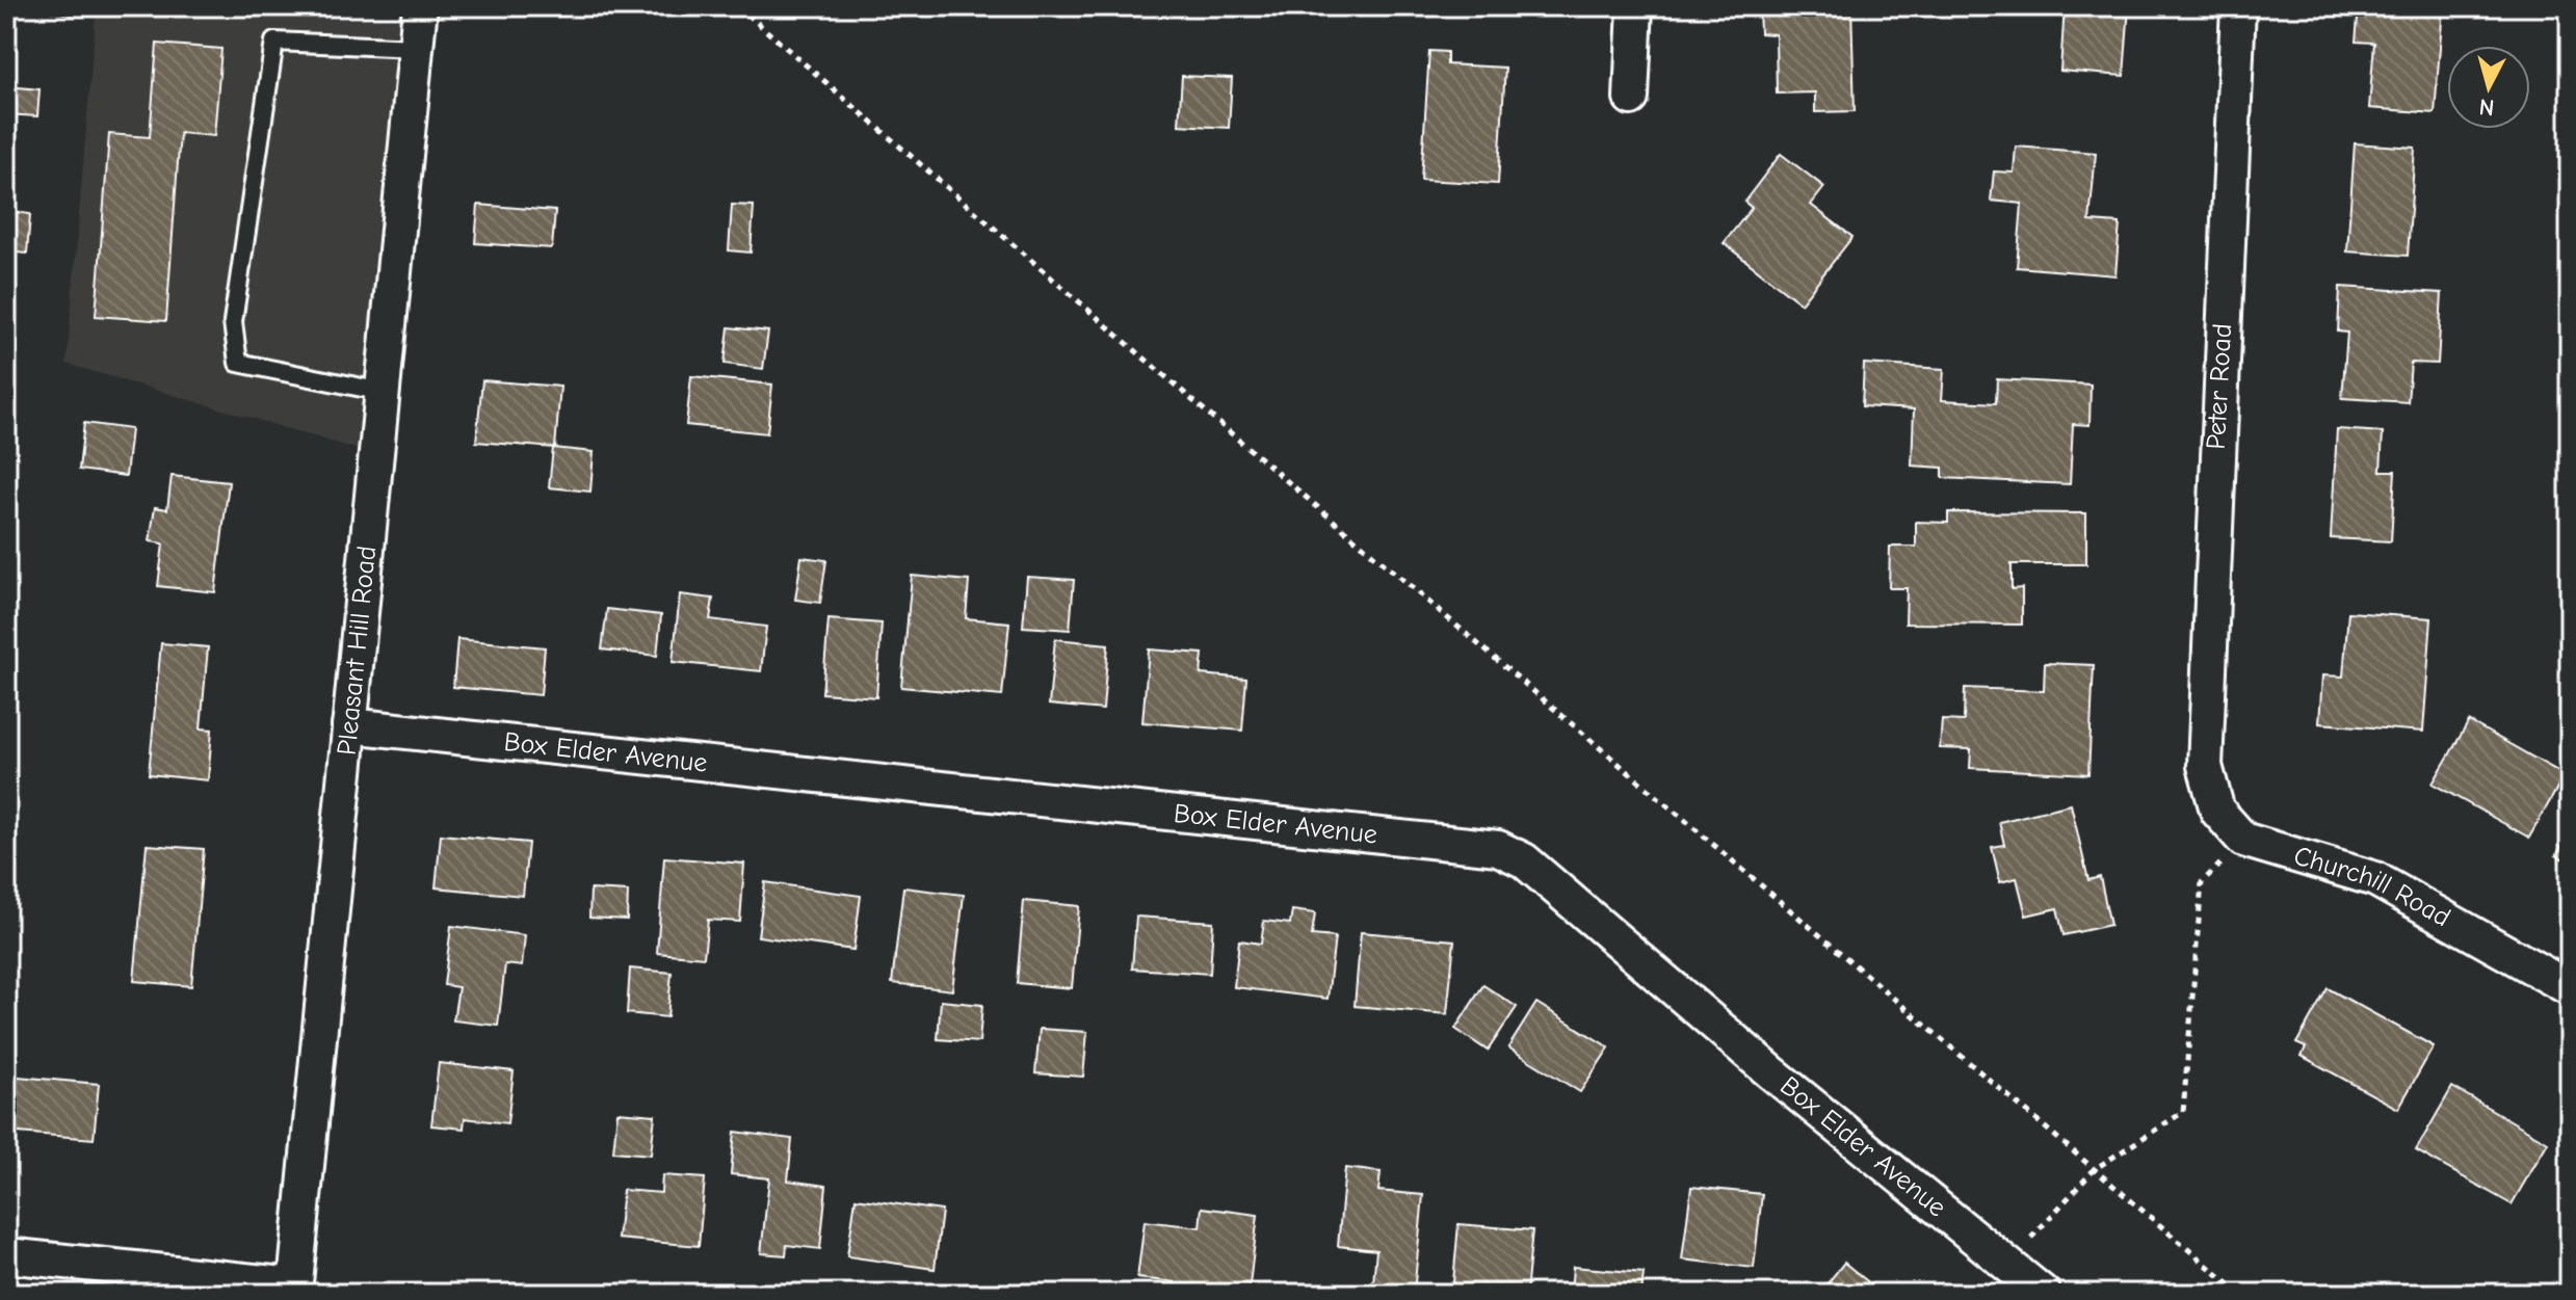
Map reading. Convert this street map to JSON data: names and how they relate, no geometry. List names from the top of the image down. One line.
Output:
{"streets":{"street":["Peter Road","Pleasant Hill Road","Box Elder Avenue","Churchill Road"]},"crossings":[["Peter Road","Churchill Road"],["Pleasant Hill Road","Box Elder Avenue"]],"north":"bottom"}
